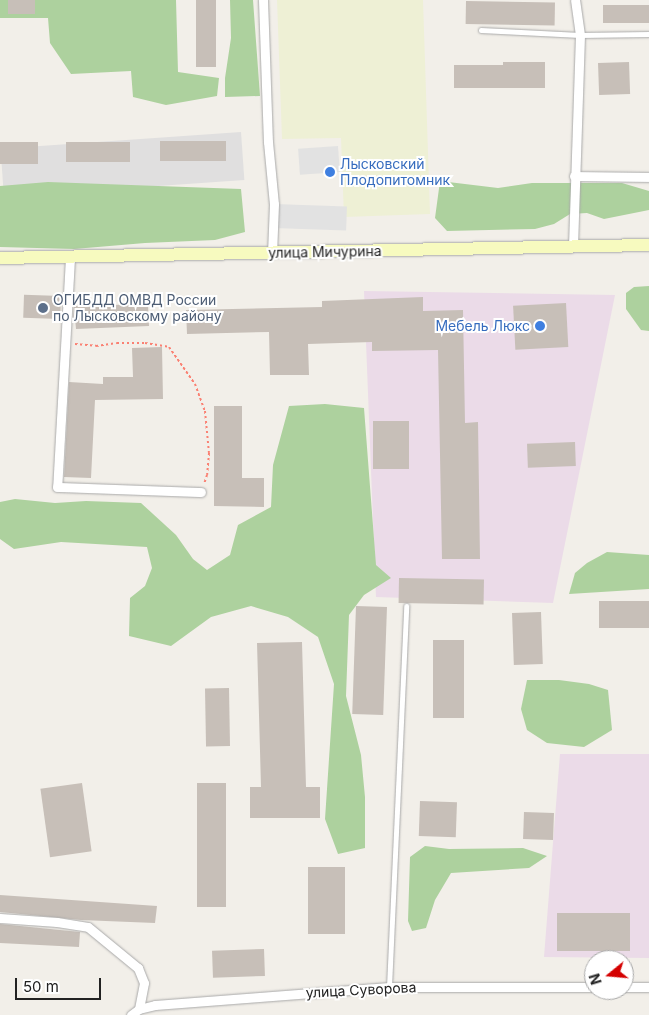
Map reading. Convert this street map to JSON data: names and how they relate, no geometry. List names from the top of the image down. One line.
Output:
{"streets":{"main road":["улица Мичурина"],"street":["улица Суворова"]},"places":["Лысковский Плодопитомник","ОГИБДД ОМВД России по Лысковскому району","Мебель Люкс"],"scale_bar":"50 m","north":"left"}
